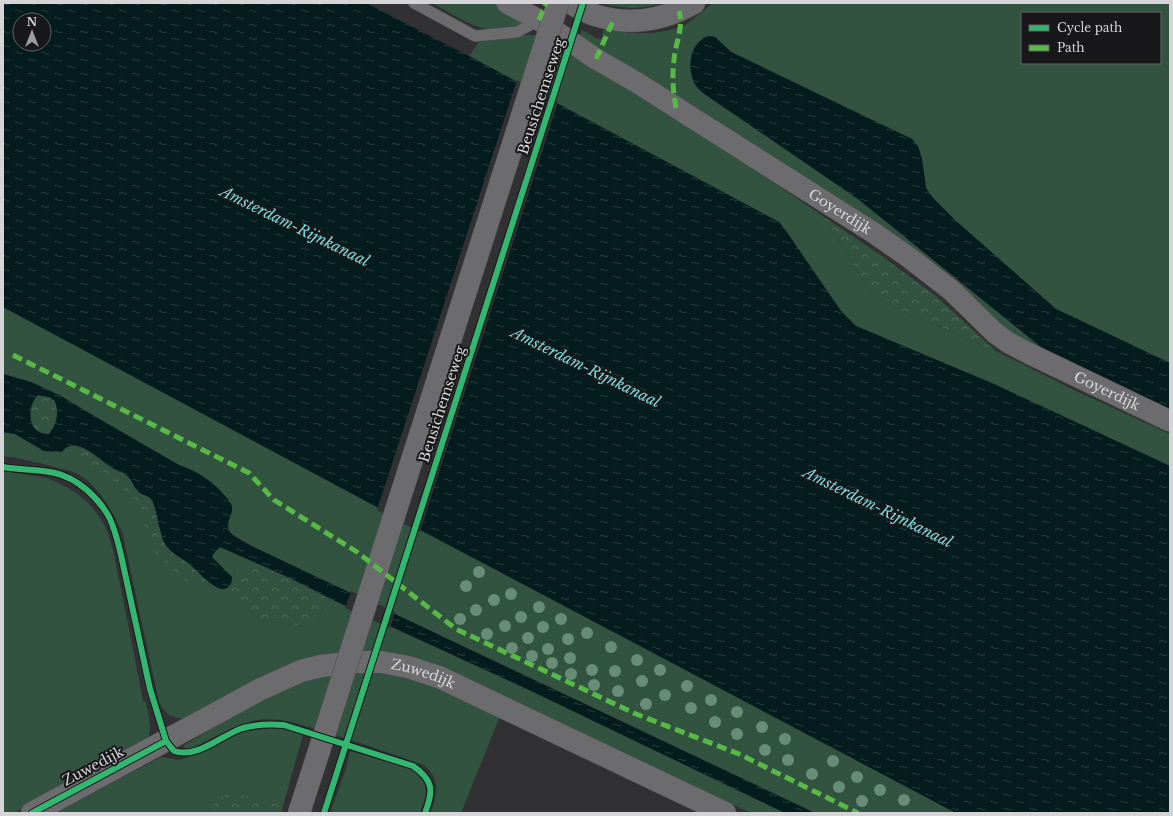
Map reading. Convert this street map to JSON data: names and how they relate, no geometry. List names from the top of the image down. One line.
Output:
{"streets":{"street":["Beusichemseweg","Goyerdijk","Zuwedijk"]},"water":["Amsterdam-Rijnkanaal"],"legend":["Cycle path","Path"],"north":"top"}
